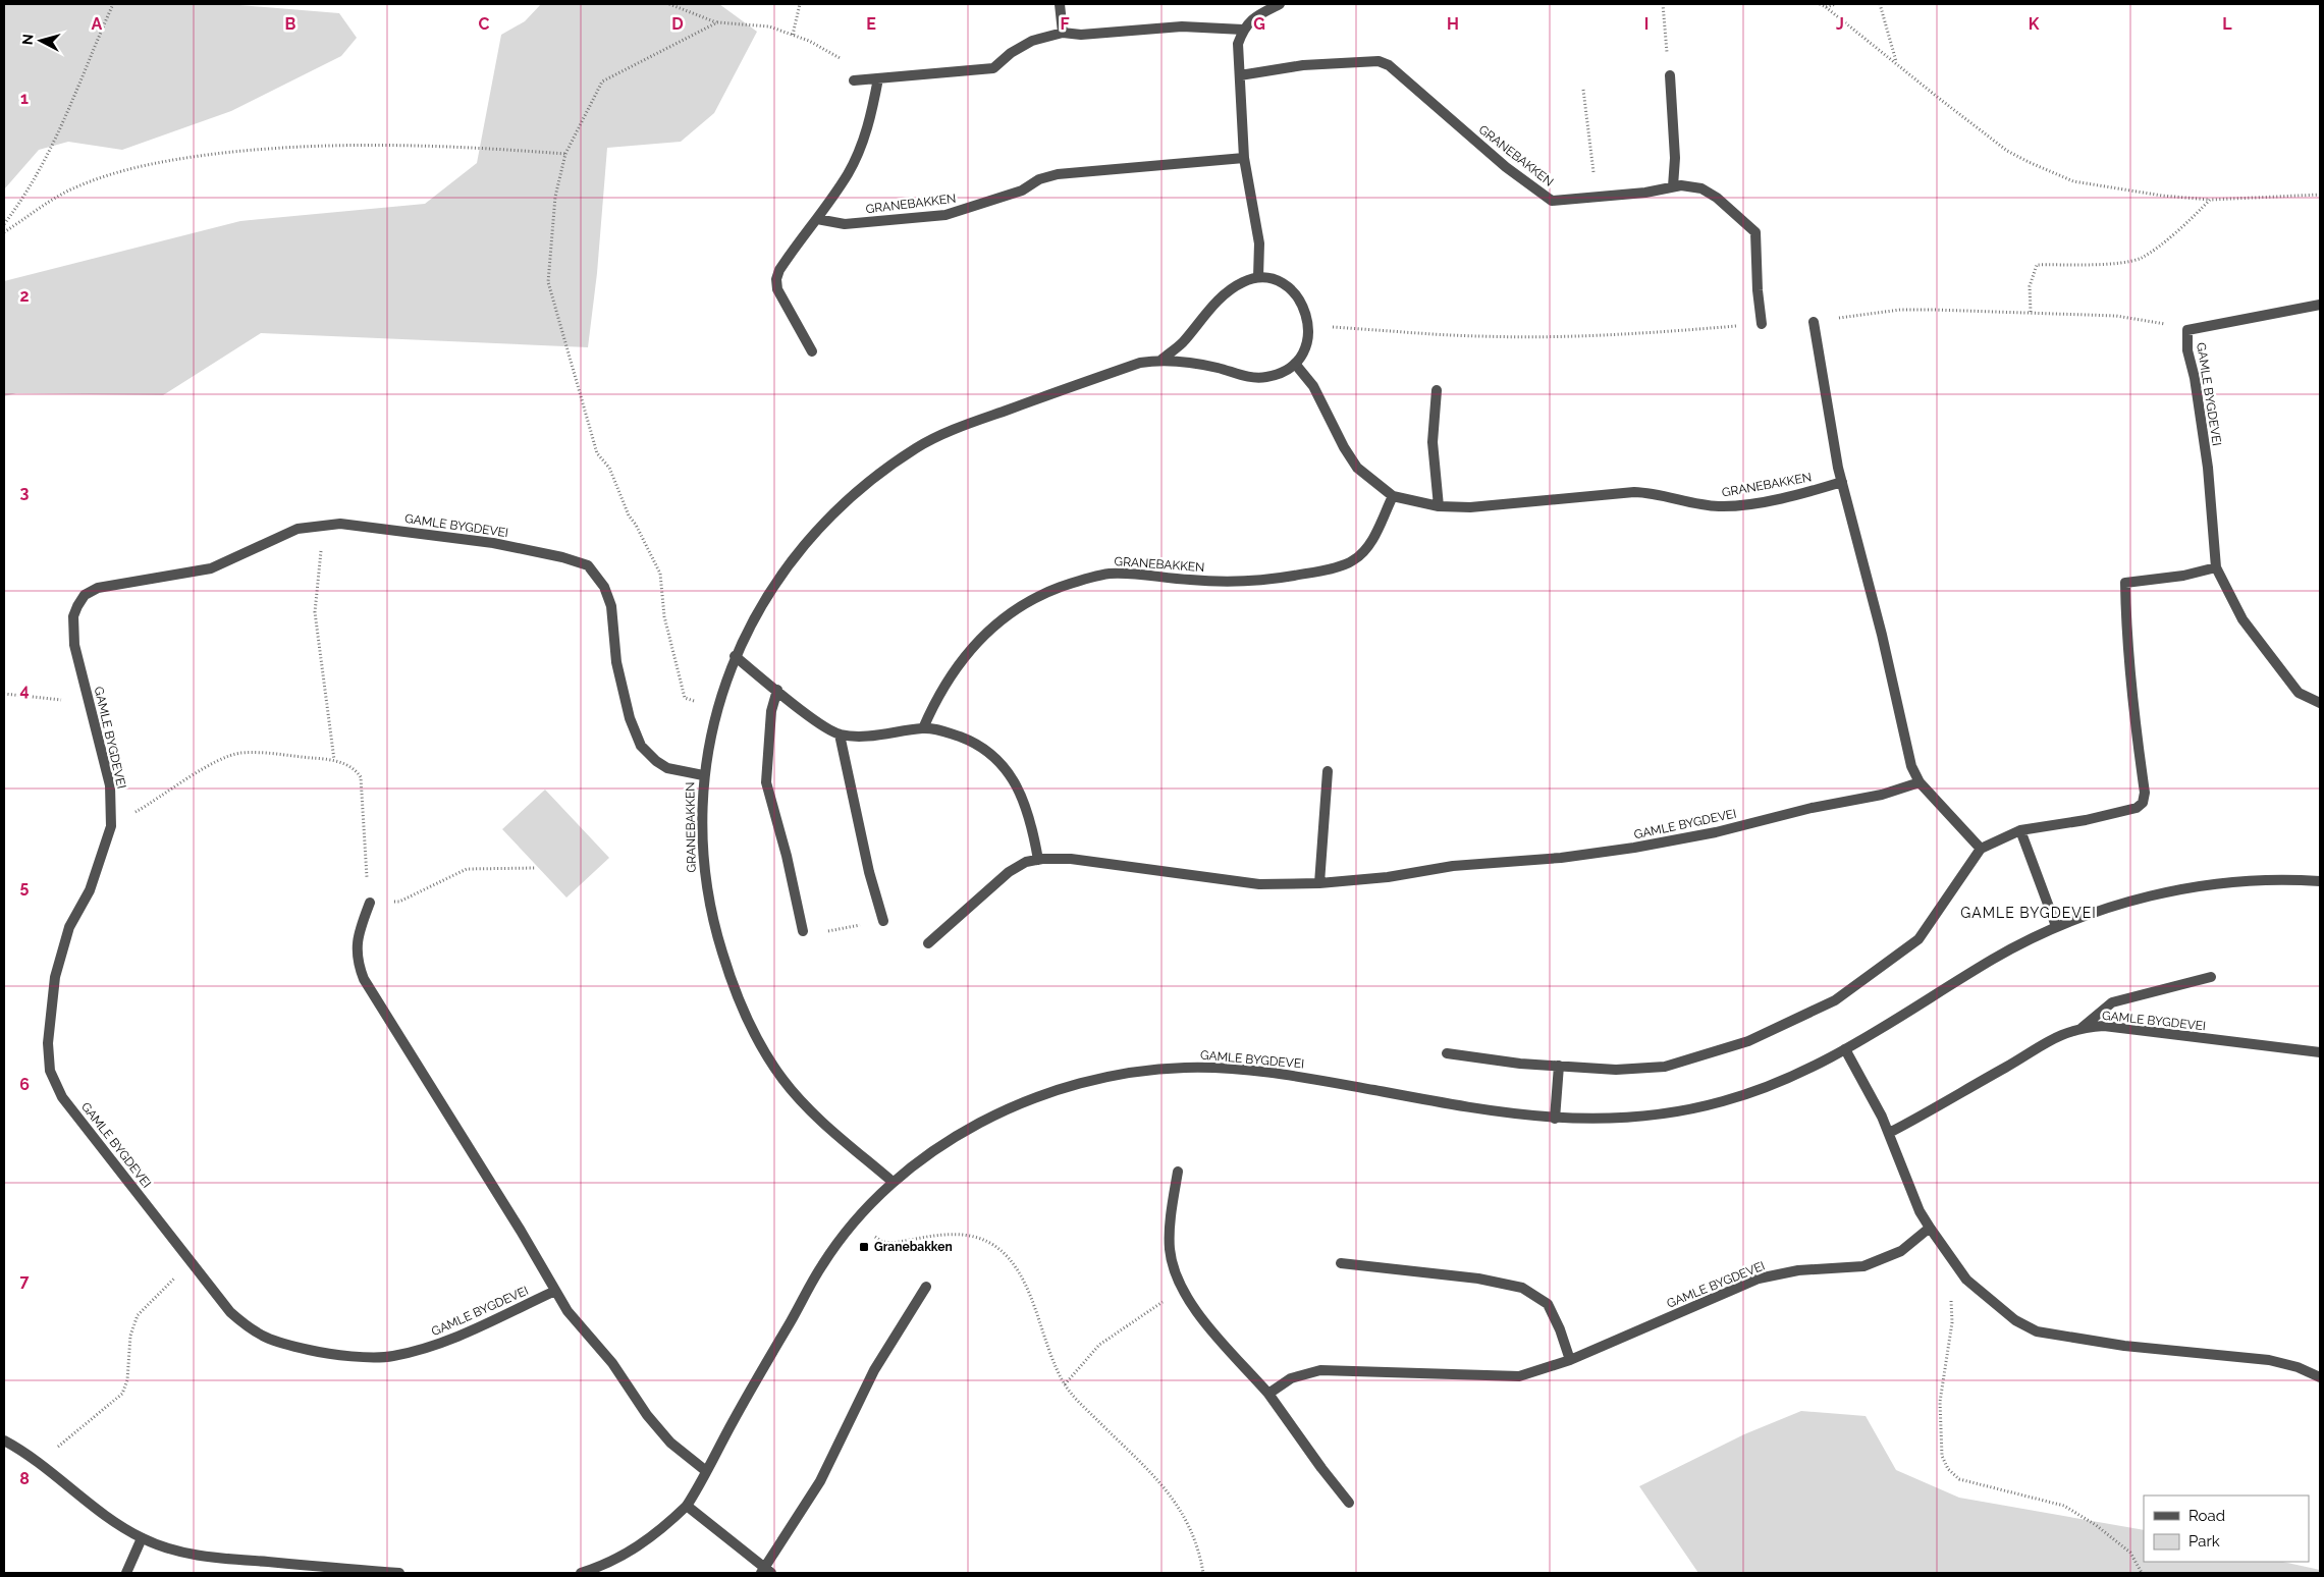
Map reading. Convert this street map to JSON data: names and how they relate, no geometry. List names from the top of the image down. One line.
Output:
{"streets":{"street":["GRANEBAKKEN","GAMLE BYGDEVEI"]},"crossings":[["GRANEBAKKEN","GAMLE BYGDEVEI"]],"districts":["GAMLE BYGDEVEI"],"places":{"transit":["Granebakken"]},"legend":["Road","Park"],"north":"left","grid":{"columns":["A","B","C","D","E","F","G","H","I","J","K","L"],"rows":["1","2","3","4","5","6","7","8"]}}
